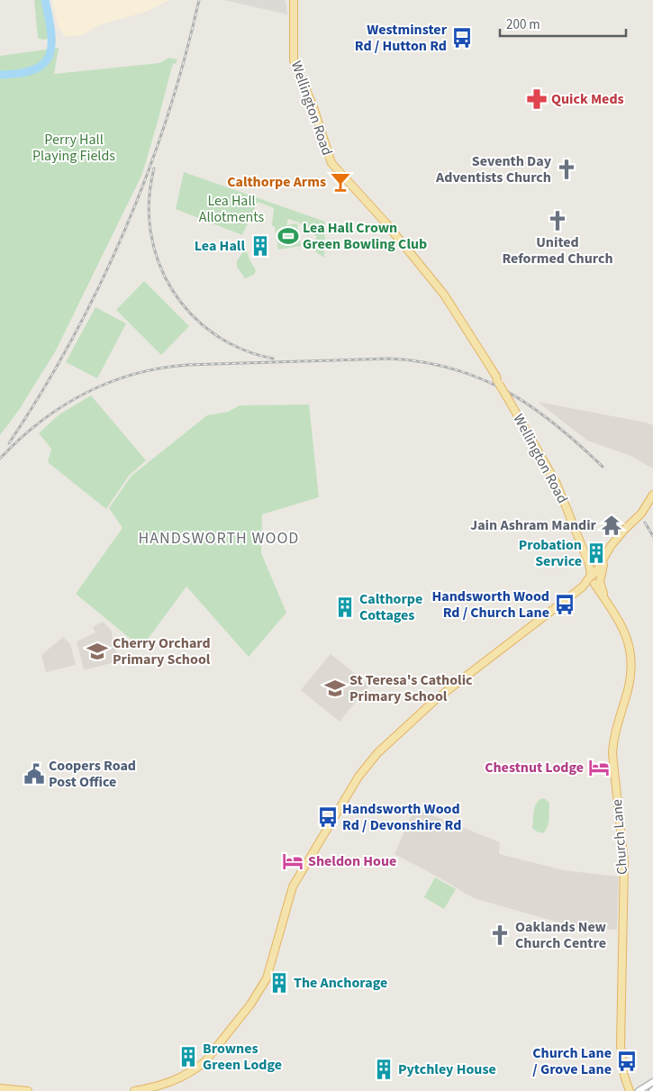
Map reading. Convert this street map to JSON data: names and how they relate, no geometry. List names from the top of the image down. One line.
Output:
{"streets":{"main road":["Wellington Road","Church Lane"]},"crossings":[["Wellington Road","Church Lane"]],"districts":["HANDSWORTH WOOD"],"parks":["Perry Hall Playing Fields","Lea Hall Allotments"],"places":{"bus stop":["Westminster Rd / Hutton Rd","Handsworth Wood Rd / Church Lane","Handsworth Wood Rd / Devonshire Rd","Church Lane / Grove Lane"],"pharmacy":["Quick Meds"],"church":["Seventh Day Adventists Church","United Reformed Church","Oaklands New Church Centre"],"bar":["Calthorpe Arms"],"sports":["Lea Hall Crown Green Bowling Club"],"building":["Lea Hall","Probation Service","Calthorpe Cottages","The Anchorage","Brownes Green Lodge","Pytchley House"],"temple":["Jain Ashram Mandir"],"school or university":["Cherry Orchard Primary School","St Teresa's Catholic Primary School"],"hotel":["Chestnut Lodge","Sheldon Houe"],"public building":["Coopers Road Post Office"]},"scale_bar":"200 m"}
